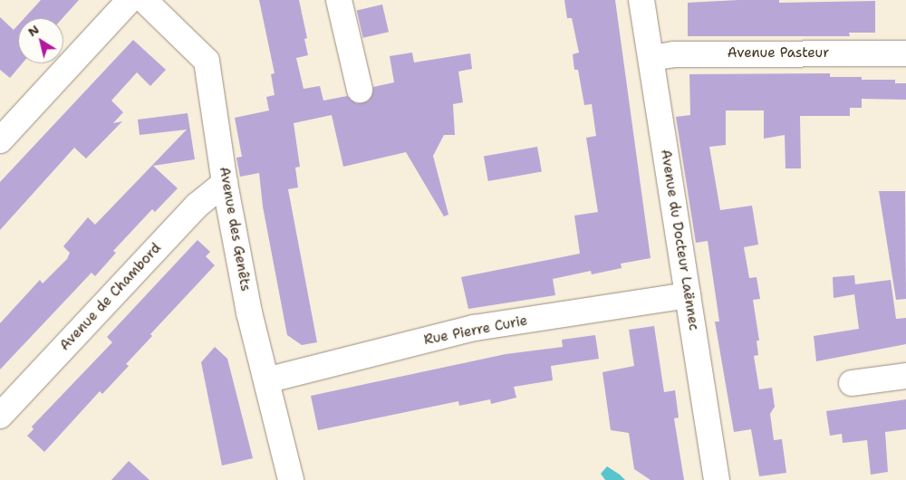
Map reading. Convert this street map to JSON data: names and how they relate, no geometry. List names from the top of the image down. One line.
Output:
{"streets":{"street":["Avenue Pasteur","Avenue des Genêts","Avenue du Docteur Laënnec","Avenue de Chambord","Rue Pierre Curie"]},"crossings":[["Avenue Pasteur","Avenue du Docteur Laënnec"],["Avenue des Genêts","Avenue de Chambord"],["Avenue des Genêts","Rue Pierre Curie"],["Avenue du Docteur Laënnec","Rue Pierre Curie"]],"north":"top left"}
